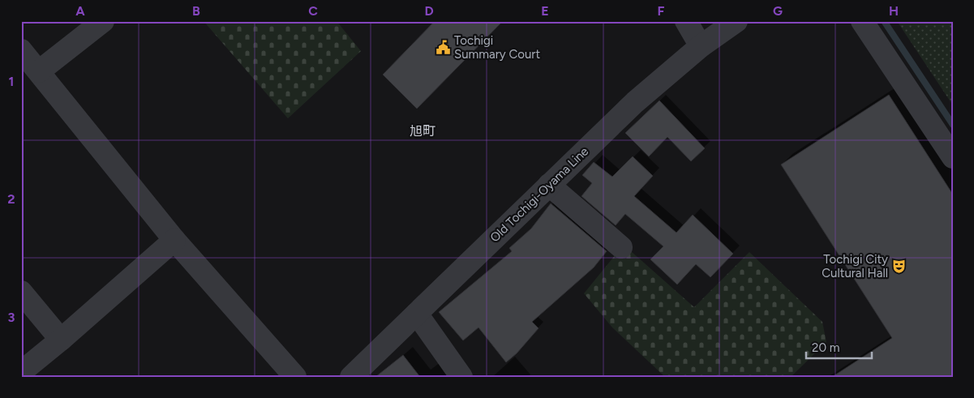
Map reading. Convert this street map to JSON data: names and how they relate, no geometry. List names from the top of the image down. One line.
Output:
{"streets":{"street":["Old Tochigi-Oyama Line"]},"districts":["旭町"],"places":{"public building":["Tochigi Summary Court"],"theatre":["Tochigi City Cultural Hall"]},"scale_bar":"20 m","grid":{"columns":["A","B","C","D","E","F","G","H"],"rows":["1","2","3"]}}
